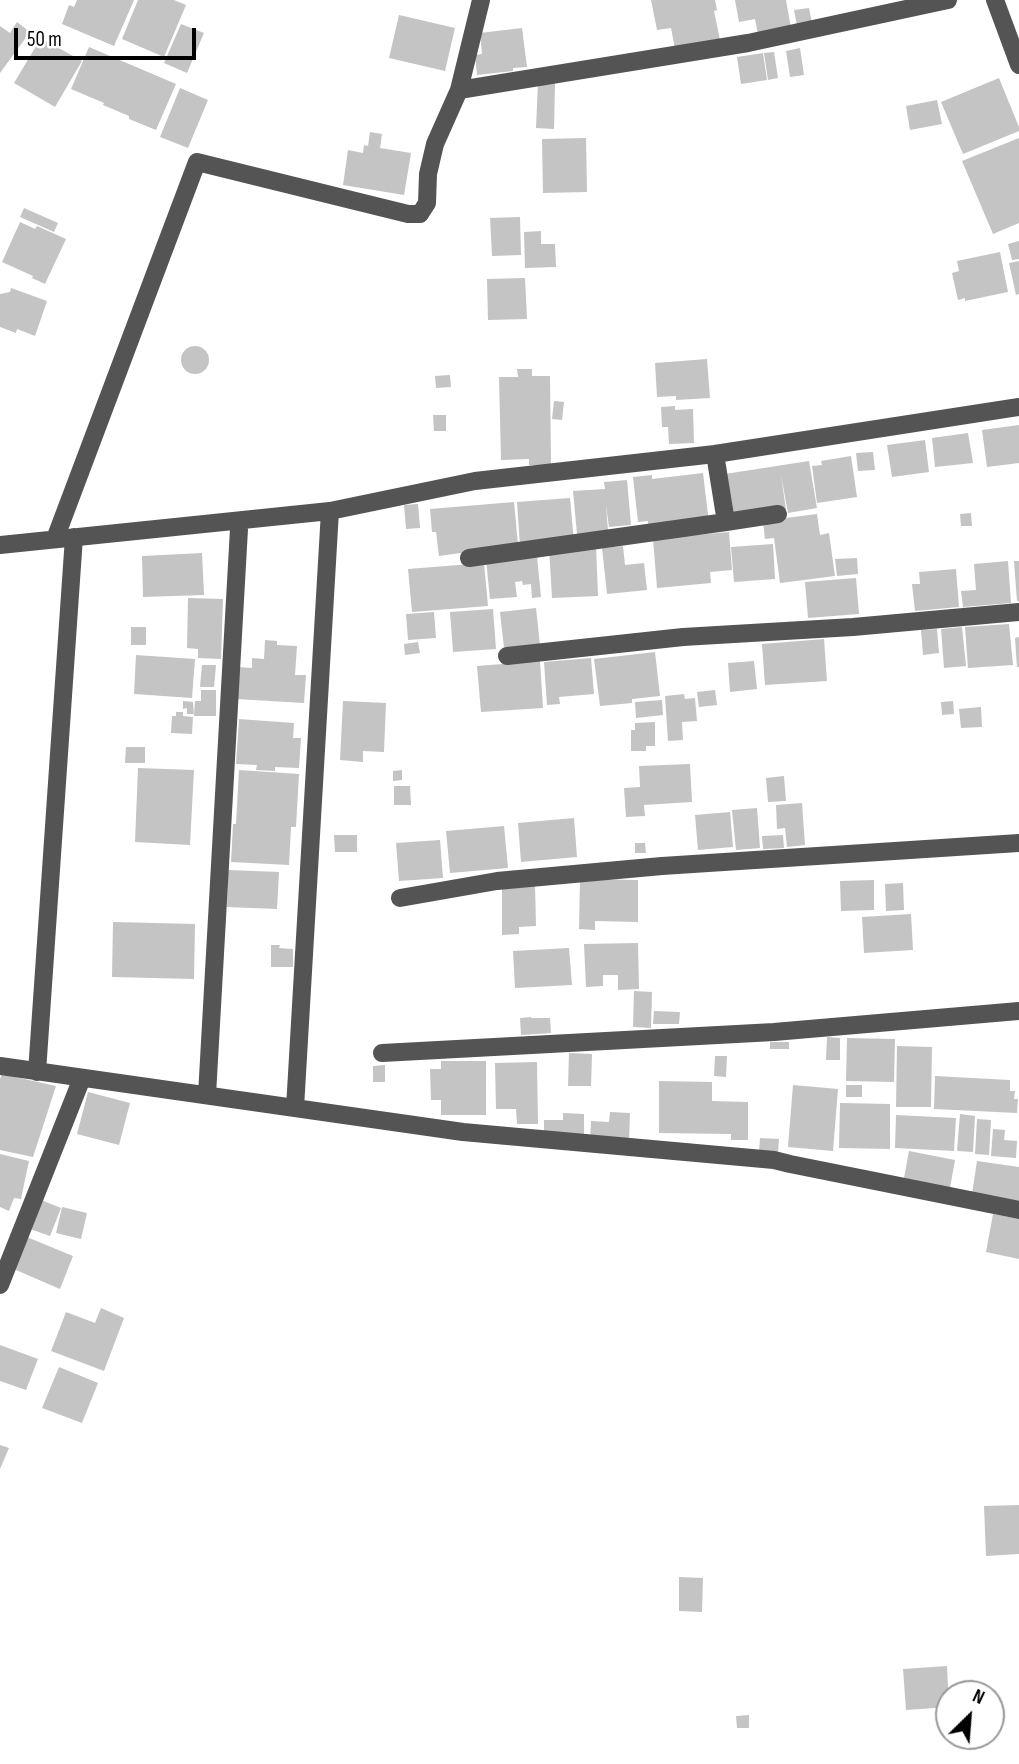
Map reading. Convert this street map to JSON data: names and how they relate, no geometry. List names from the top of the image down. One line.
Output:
{"scale_bar":"50 m","north":"top right"}
